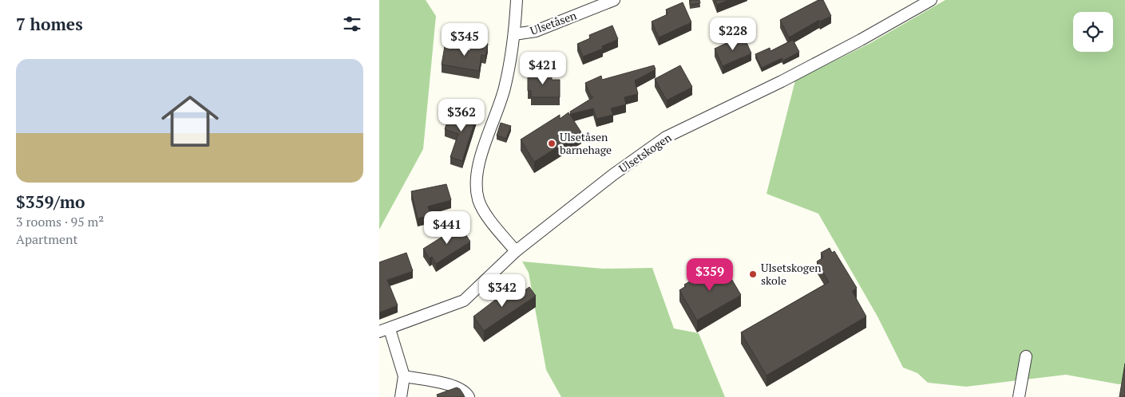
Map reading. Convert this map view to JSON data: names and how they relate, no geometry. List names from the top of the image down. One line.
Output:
{"streets":{"street":["Ulsetåsen","Ulsetskogen"]},"places":["Ulsetåsen barnehage","Ulsetskogen skole"],"page":{"heading":"7 homes","price":["$228","$345","$421","$362","$441","$359","$342"],"list":[{"name":"$359/mo","note":"3 rooms · 95 m² · Apartment"}]}}
